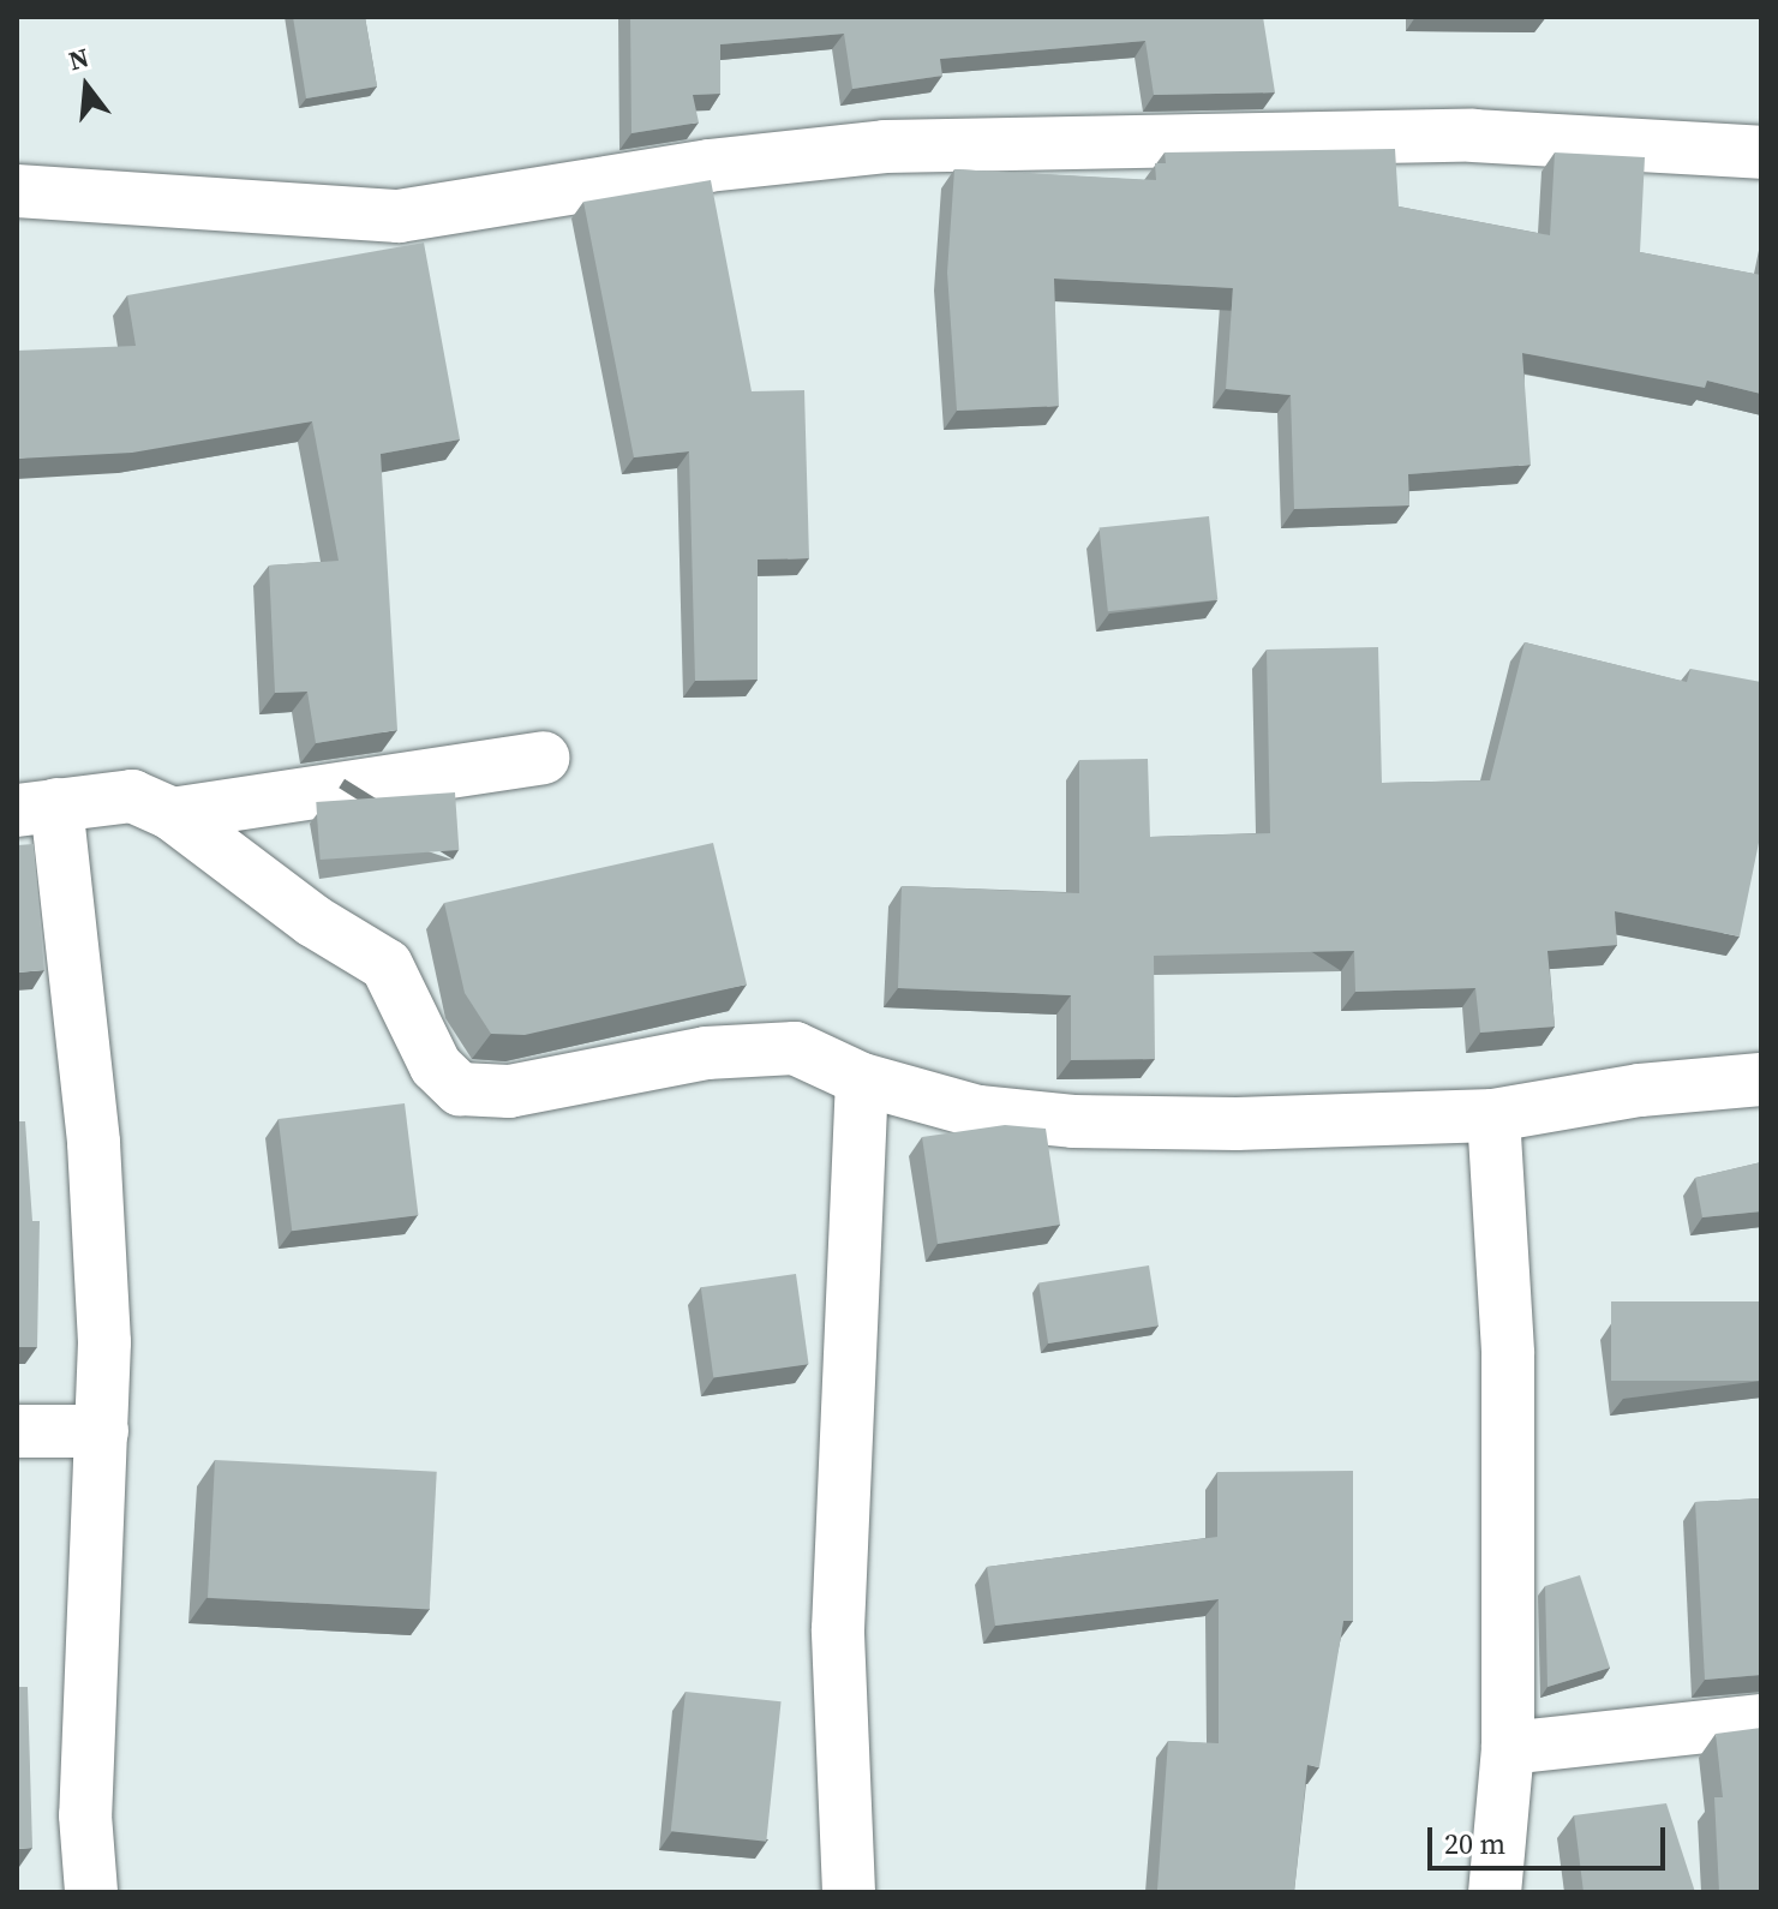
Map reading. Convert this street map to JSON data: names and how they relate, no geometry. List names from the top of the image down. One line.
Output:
{"scale_bar":"20 m","north":"top"}
